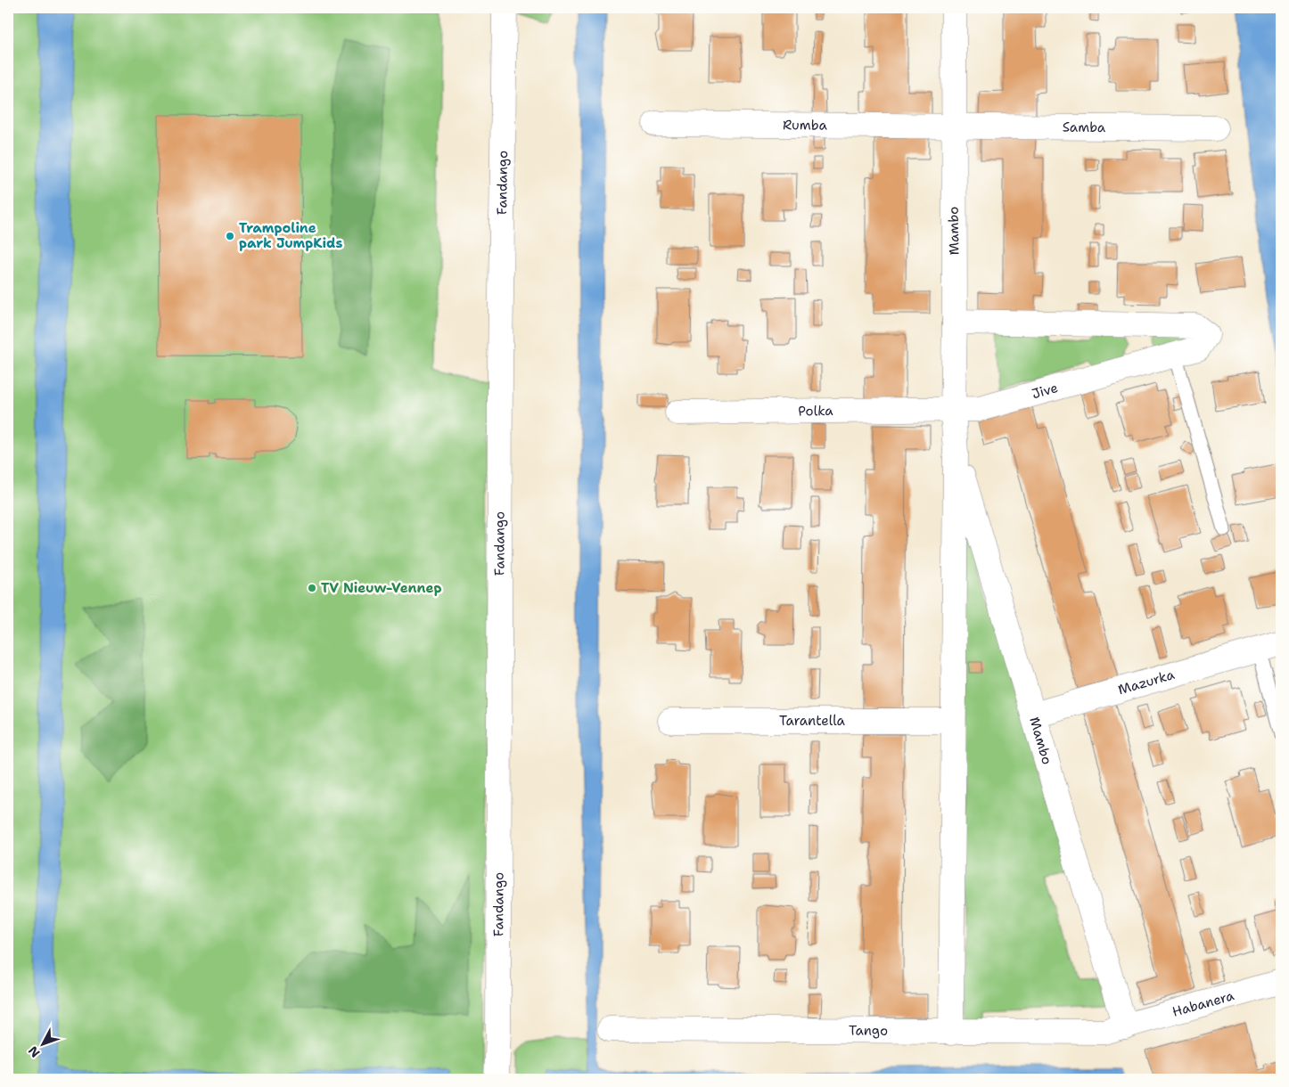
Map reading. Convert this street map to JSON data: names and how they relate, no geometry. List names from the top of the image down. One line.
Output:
{"streets":{"street":["Rumba","Samba","Fandango","Mambo","Jive","Polka","Mazurka","Tarantella","Habanera","Tango"]},"crossings":[["Rumba","Samba"],["Rumba","Mambo"],["Samba","Mambo"],["Mambo","Jive"],["Mambo","Polka"],["Mambo","Mazurka"],["Mambo","Tarantella"],["Mambo","Habanera"],["Mambo","Tango"],["Jive","Polka"],["Habanera","Tango"]],"places":["Trampoline park JumpKids","TV Nieuw-Vennep"],"north":"bottom left"}
